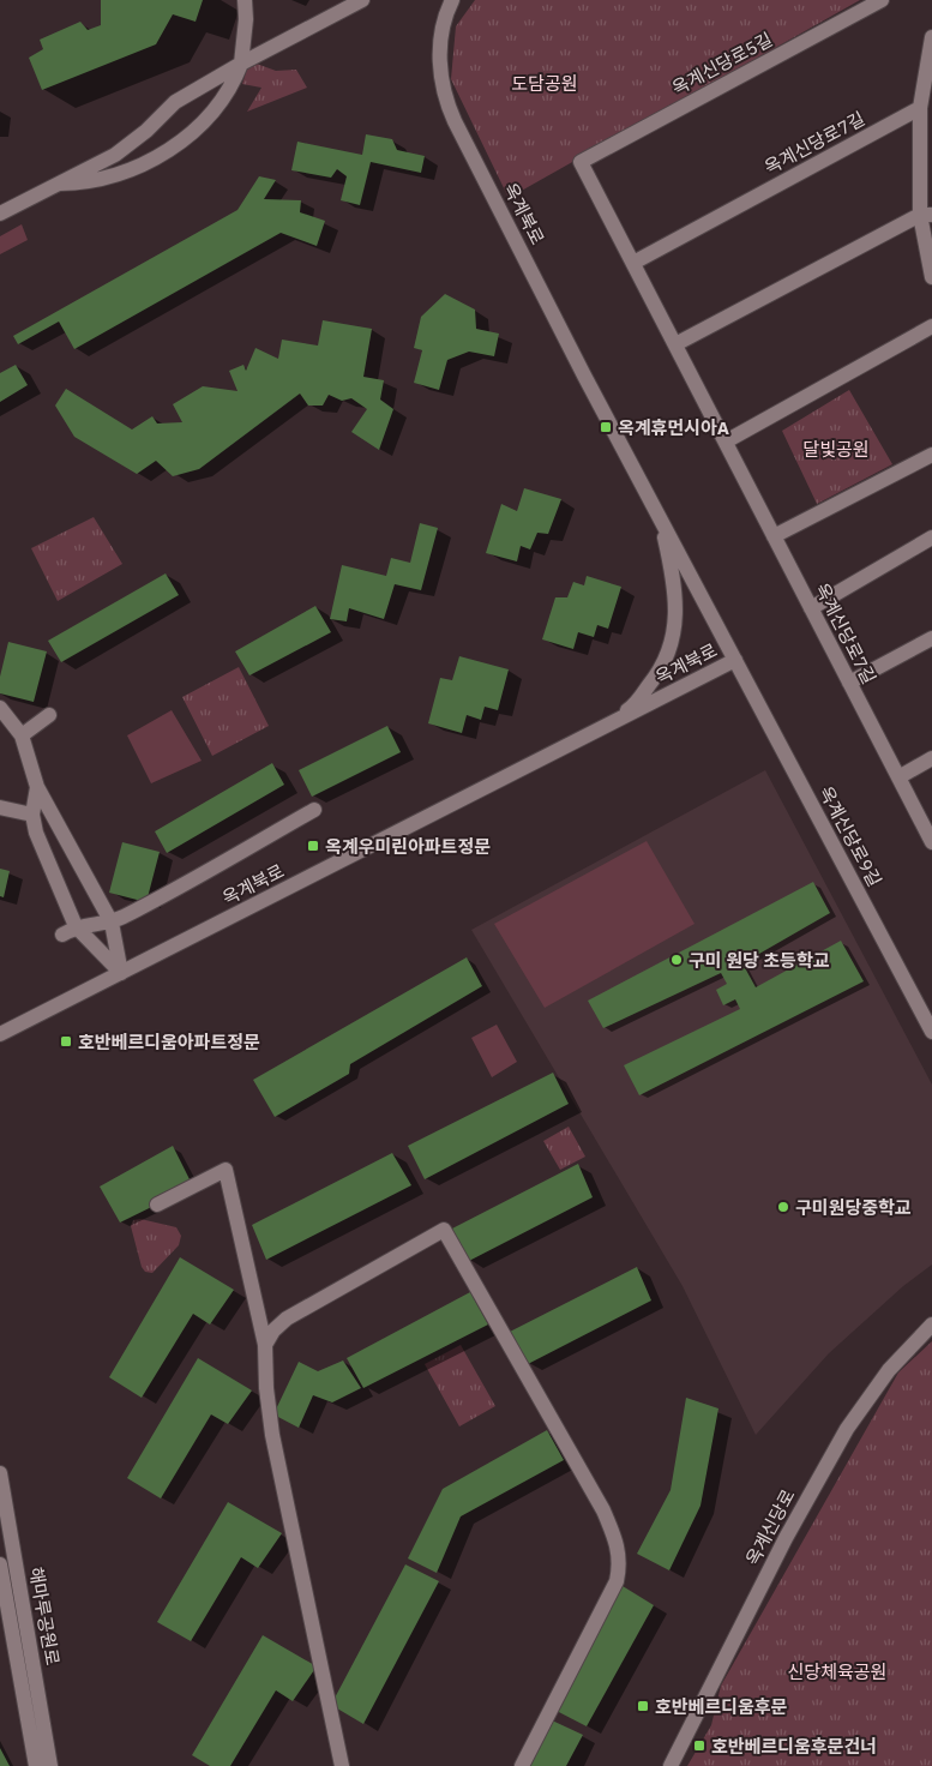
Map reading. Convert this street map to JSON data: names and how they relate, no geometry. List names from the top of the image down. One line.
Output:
{"streets":{"street":["옥계신당로5길","옥계신당로7길","옥계북로","옥계신당로9길","옥계신당로","해마루공원로"]},"crossings":[["옥계신당로5길","옥계신당로7길"],["옥계북로","옥계신당로9길"]],"parks":["도담공원","달빛공원","신당체육공원"],"places":{"transit":["옥계휴먼시아A","옥계우미린아파트정문","호반베르디움아파트정문","호반베르디움후문","호반베르디움후문건너"],"other":["구미 원당 초등학교","구미원당중학교"]}}
